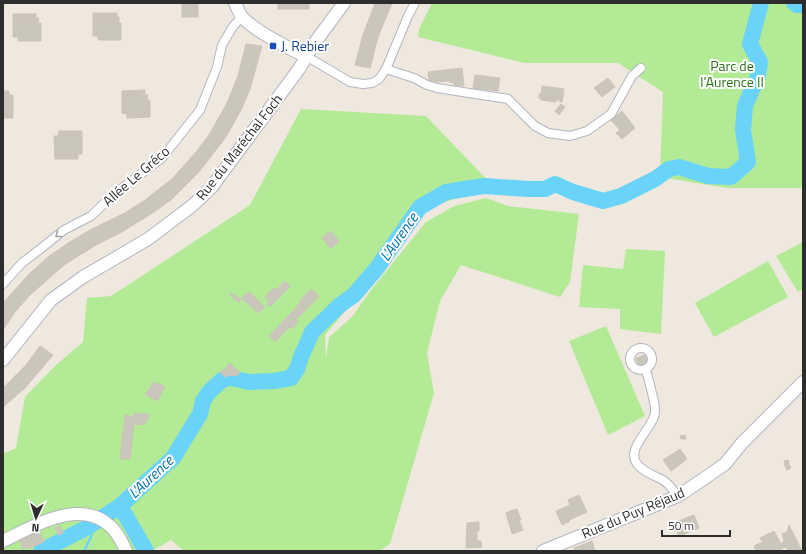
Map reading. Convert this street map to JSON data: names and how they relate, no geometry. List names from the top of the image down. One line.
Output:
{"streets":{"street":["Rue du Maréchal Foch","Allée Le Gréco","Rue du Puy Réjaud"]},"one_way":["Allée Le Gréco"],"water":["L'Aurence"],"parks":["Parc de l'Aurence II"],"places":{"transit":["J. Rebier"]},"scale_bar":"50 m","north":"bottom"}
